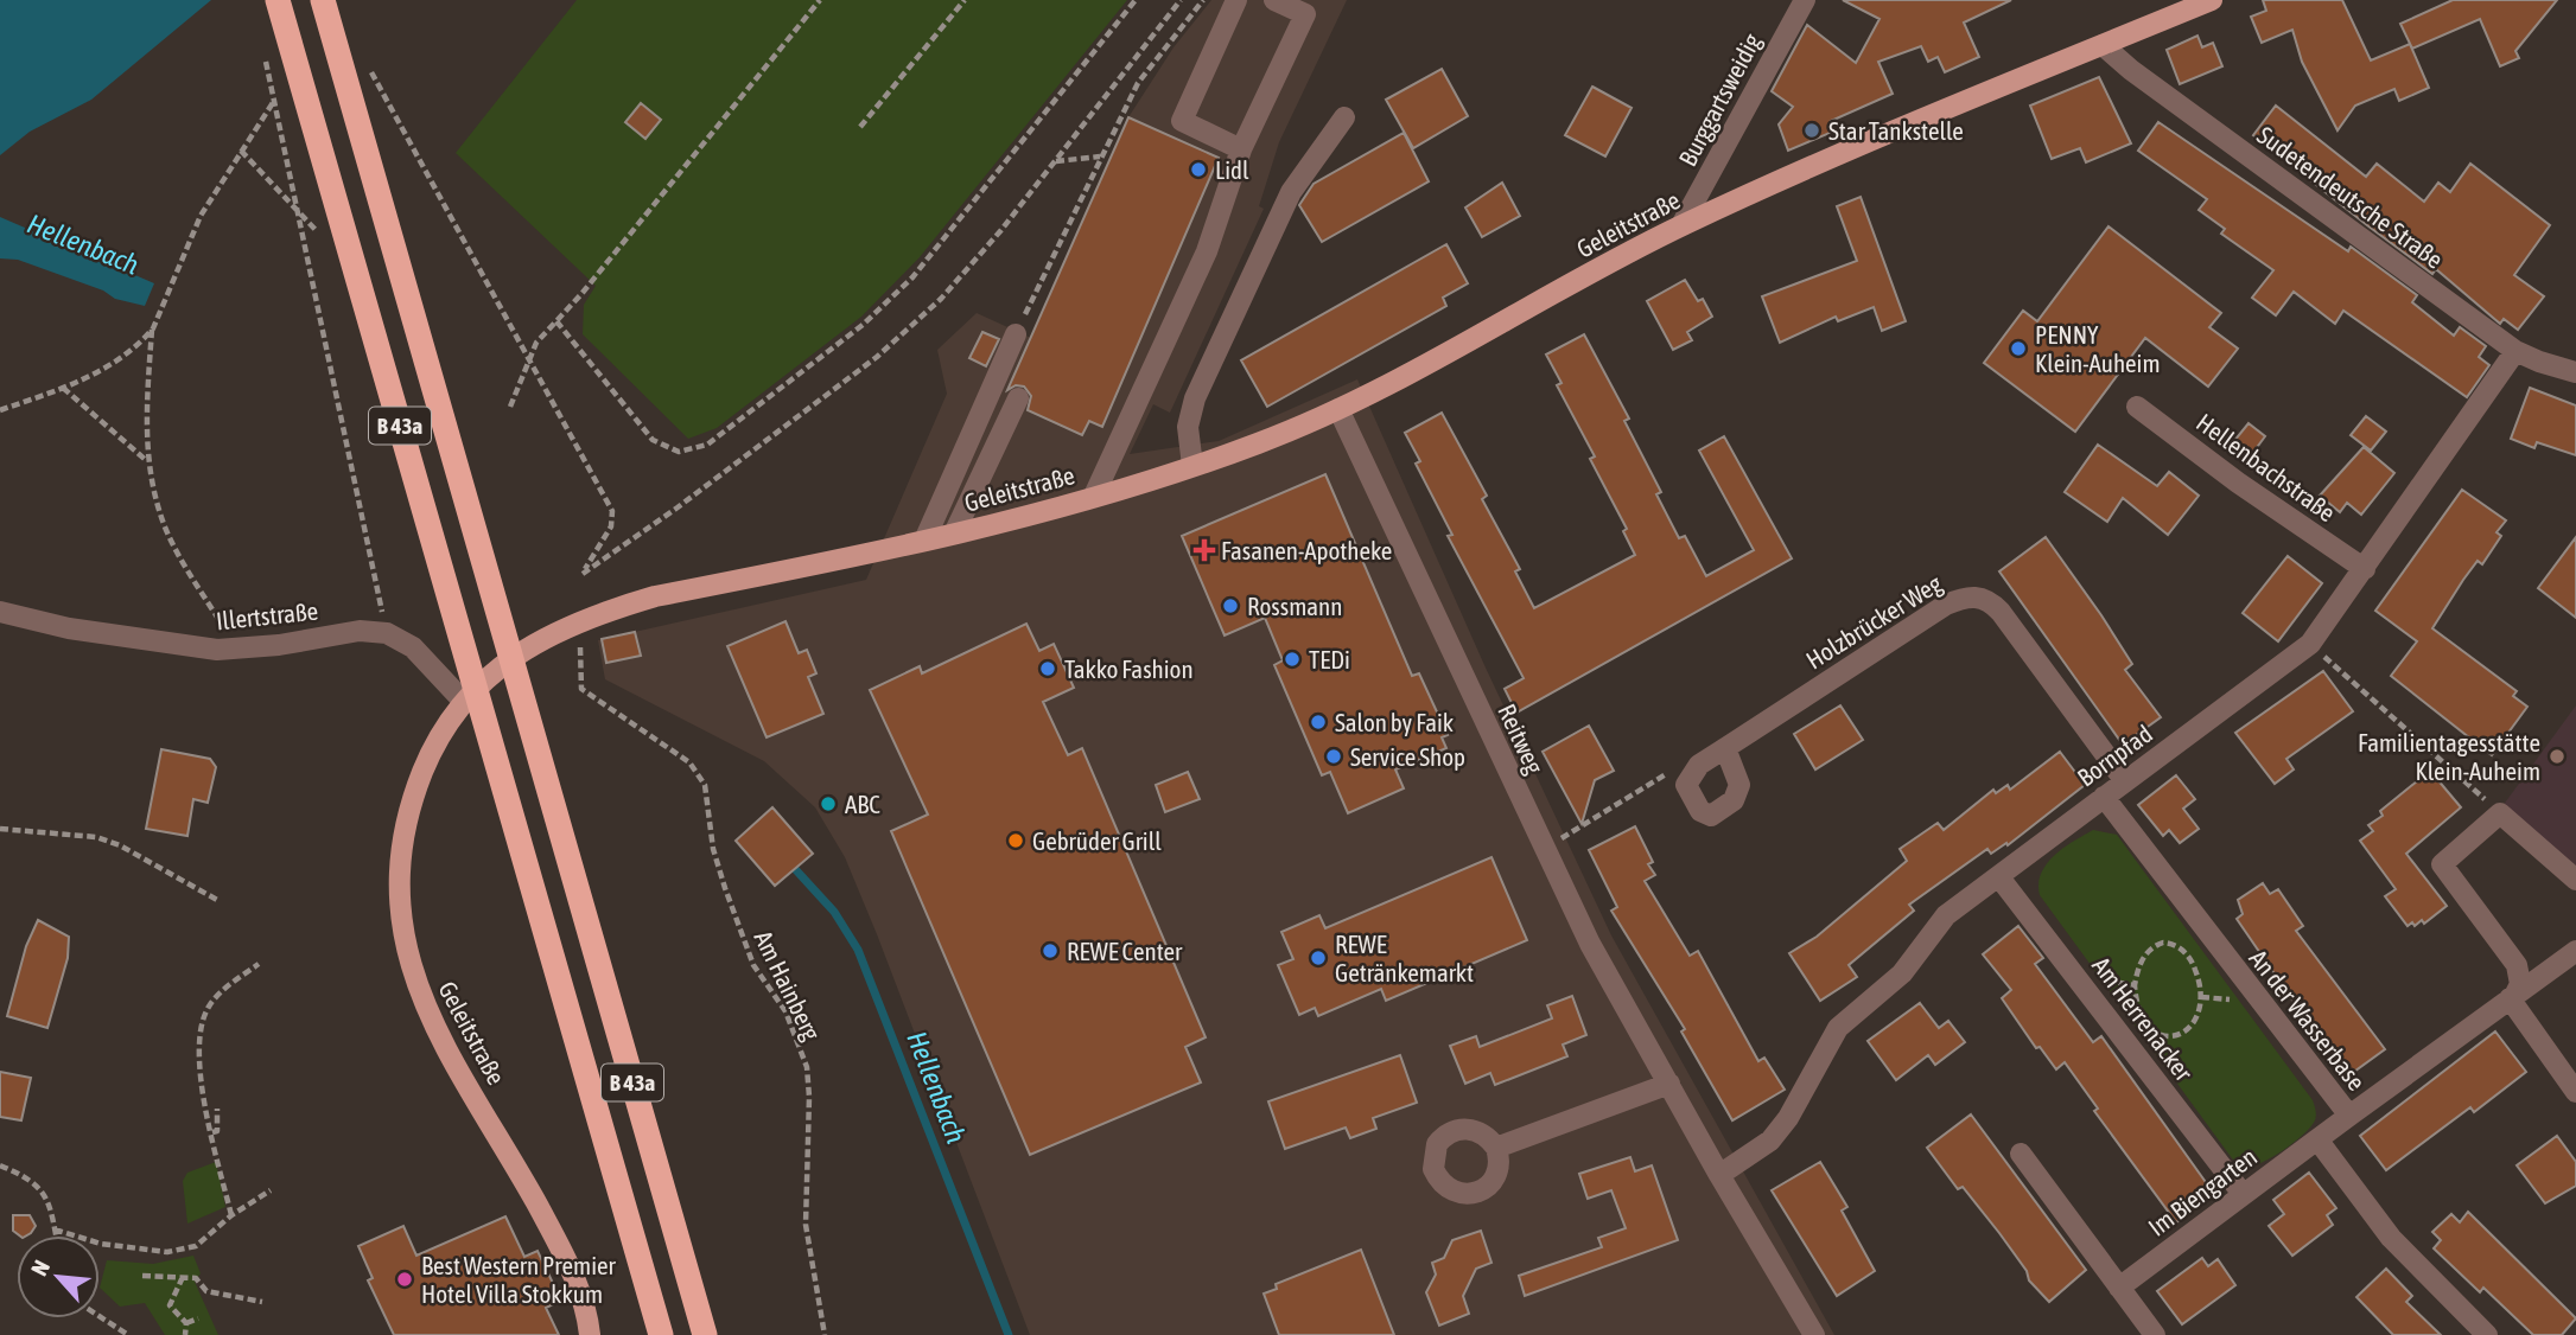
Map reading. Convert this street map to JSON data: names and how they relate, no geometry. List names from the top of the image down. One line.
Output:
{"streets":{"highway":["B 43a"],"main road":["Geleitstraße"],"street":["Burggartsweidig","Sudetendeutsche Straße","Hellenbachstraße","Illertstraße","Holzbrücker Weg","Reitweg","Bornpfad","Am Herrenacker","An der Wasserbase","Im Biengarten"],"path":["Am Hainberg"]},"crossings":[["Burggartsweidig","Geleitstraße"],["Sudetendeutsche Straße","Geleitstraße"],["Sudetendeutsche Straße","Bornpfad"],["Geleitstraße","Illertstraße"],["Geleitstraße","Reitweg"],["Geleitstraße","Am Hainberg"],["Hellenbachstraße","Bornpfad"],["Holzbrücker Weg","Bornpfad"],["Reitweg","Bornpfad"],["Bornpfad","Am Herrenacker"],["Bornpfad","An der Wasserbase"],["Am Herrenacker","Im Biengarten"],["An der Wasserbase","Im Biengarten"]],"water":["Hellenbach"],"places":{"other":["Star Tankstelle","Lidl","PENNY Klein-Auheim","Rossmann","TEDi","Takko Fashion","Salon by Faik","Service Shop","Familientagesstätte Klein-Auheim","ABC","Gebrüder Grill","REWE Center","REWE Getränkemarkt","Best Western Premier Hotel Villa Stokkum"],"health":["Fasanen-Apotheke"]},"north":"top left"}
